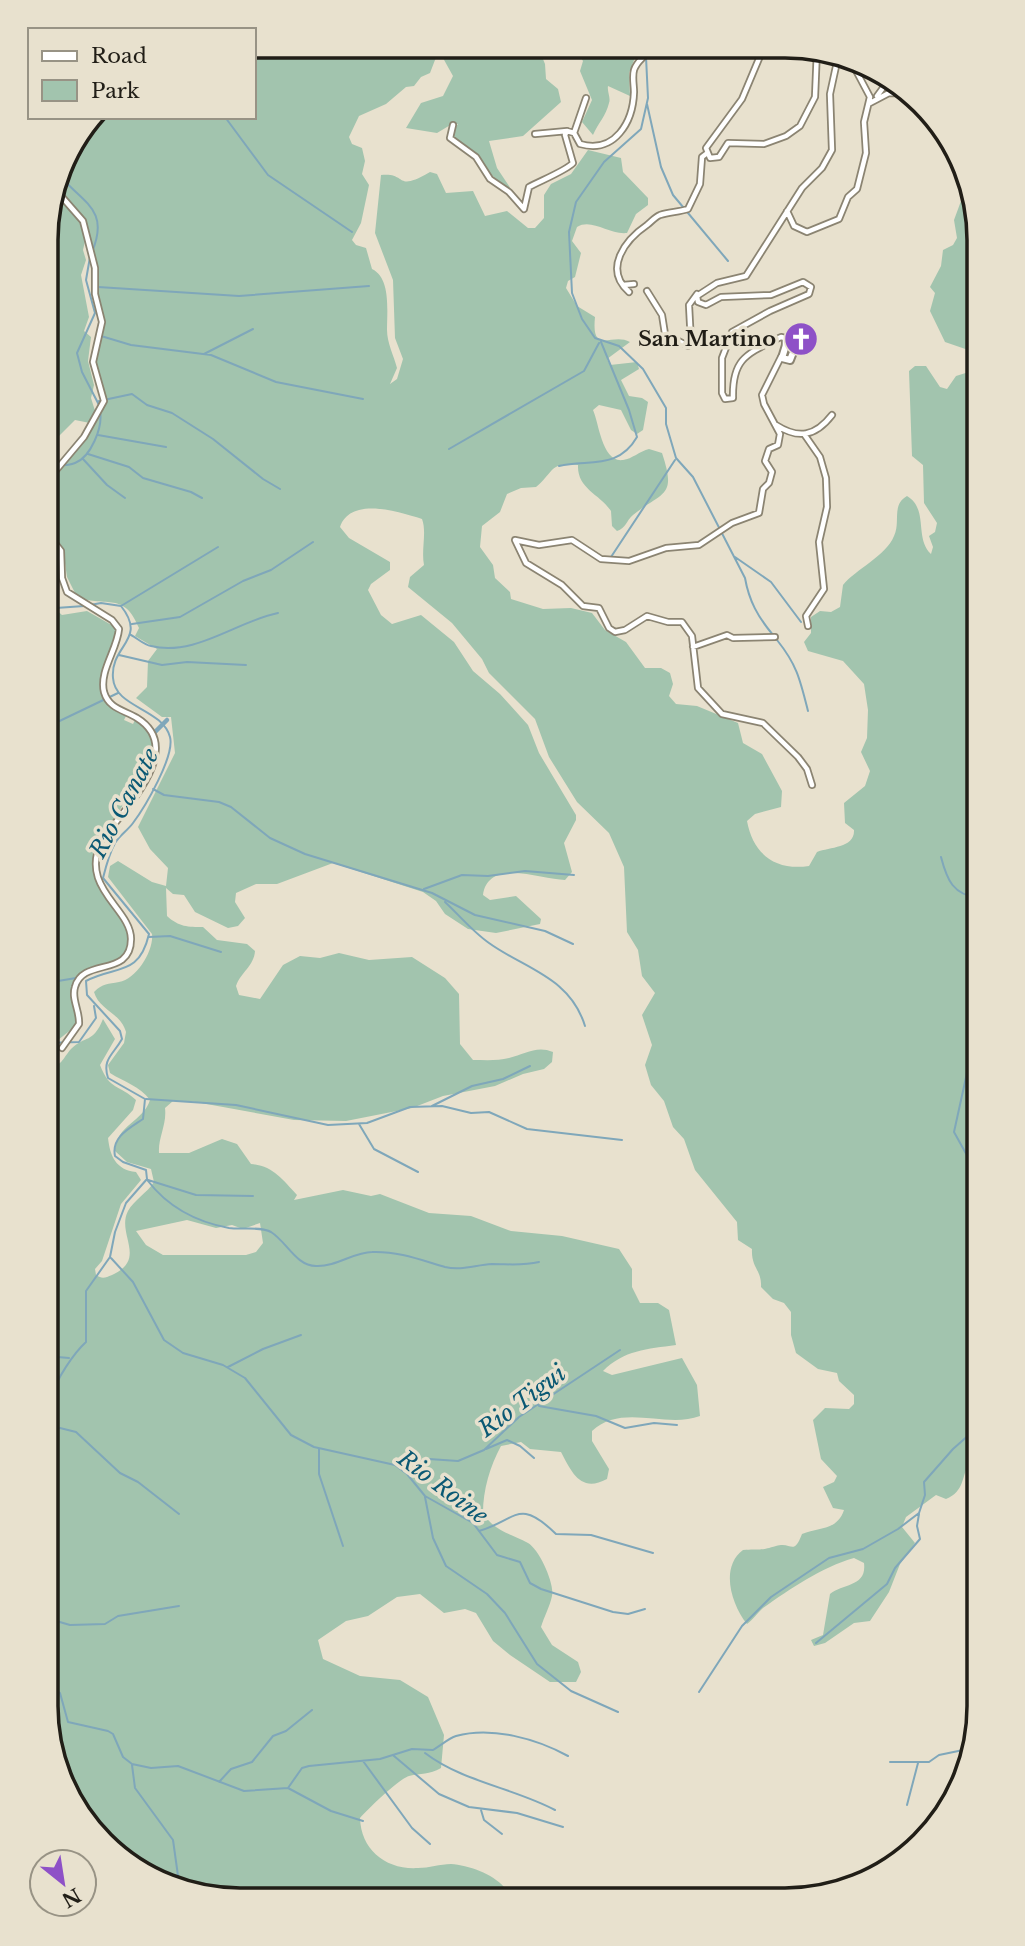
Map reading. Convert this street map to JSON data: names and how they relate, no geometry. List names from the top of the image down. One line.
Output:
{"water":["Rio Canate","Rio Tigui","Rio Roine"],"places":{"church":["San Martino"]},"legend":["Road","Park"],"north":"bottom right"}
